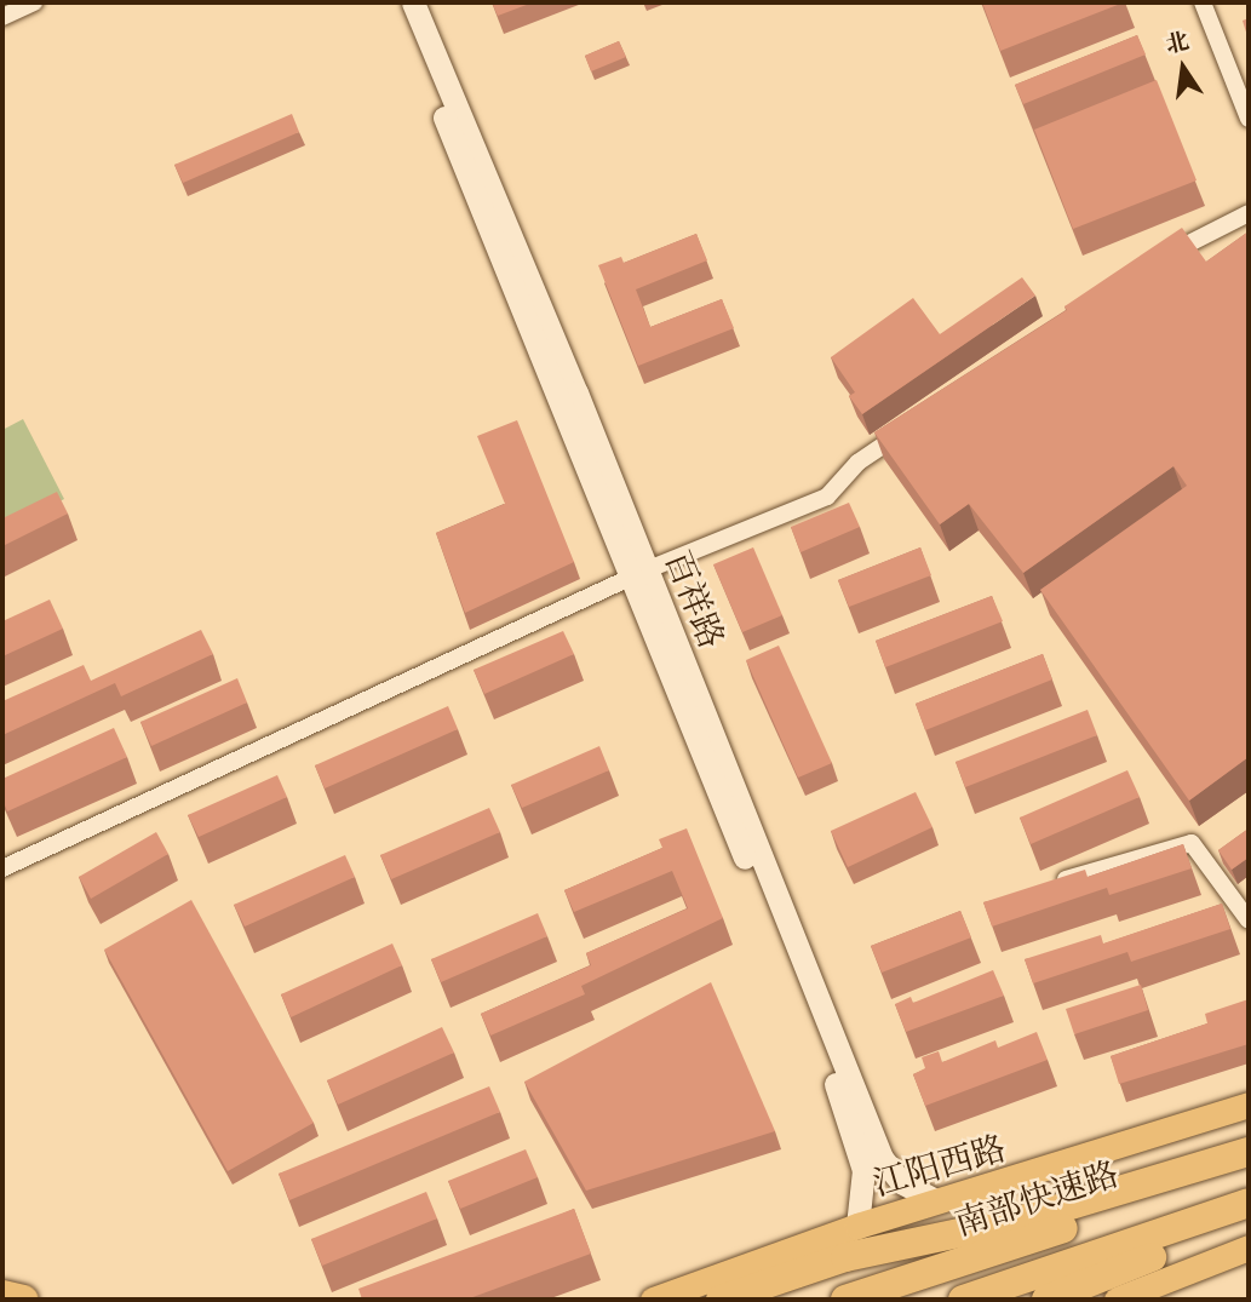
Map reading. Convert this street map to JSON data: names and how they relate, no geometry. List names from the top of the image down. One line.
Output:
{"streets":{"highway":["南部快速路"],"main road":["江阳西路"],"street":["百祥路"]},"crossings":[["百祥路","江阳西路"]],"north":"top"}
